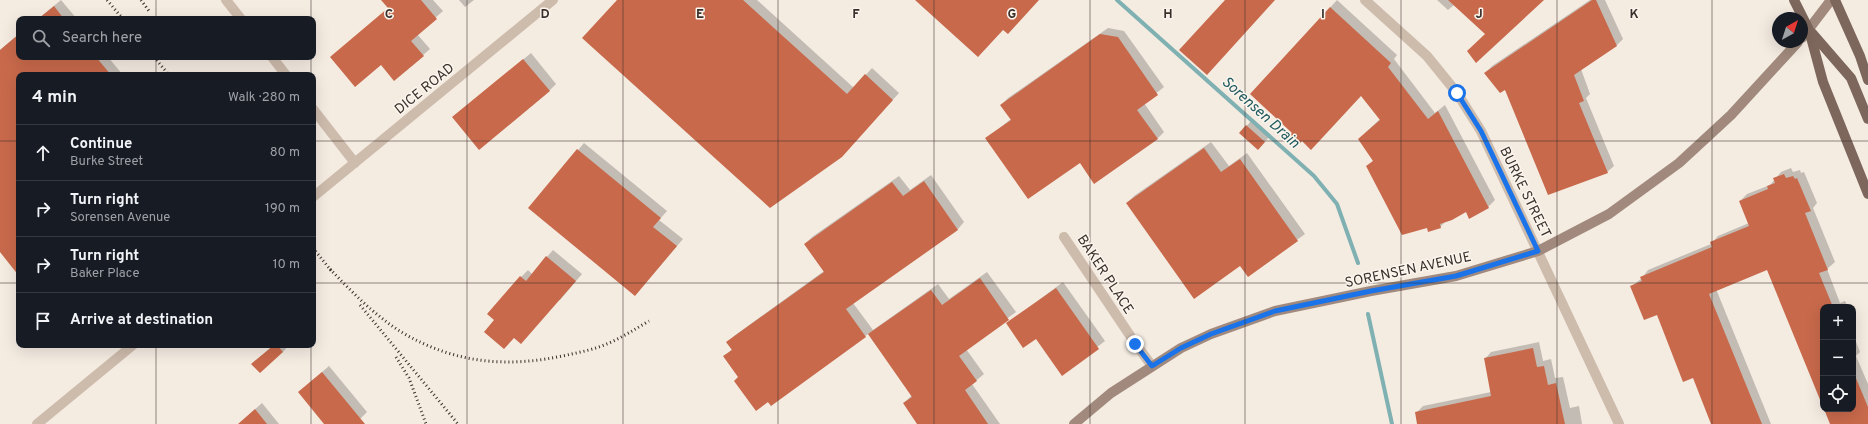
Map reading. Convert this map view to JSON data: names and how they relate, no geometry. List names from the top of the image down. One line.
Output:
{"streets":{"street":["DICE ROAD","BURKE STREET","SORENSEN AVENUE","BAKER PLACE"]},"crossings":[["BURKE STREET","SORENSEN AVENUE"],["SORENSEN AVENUE","BAKER PLACE"]],"water":["Sorensen Drain"],"north":"top right","page":{"search":"Search here","heading":["4 min","Walk · 280 m"],"list":[["Continue","Burke Street","80 m"],["Turn right","Sorensen Avenue","190 m"],["Turn right","Baker Place","10 m"],"Arrive at destination"],"map_buttons":["+","−"]},"grid":{"columns":["C","D","E","F","G","H","I","J","K"]}}
